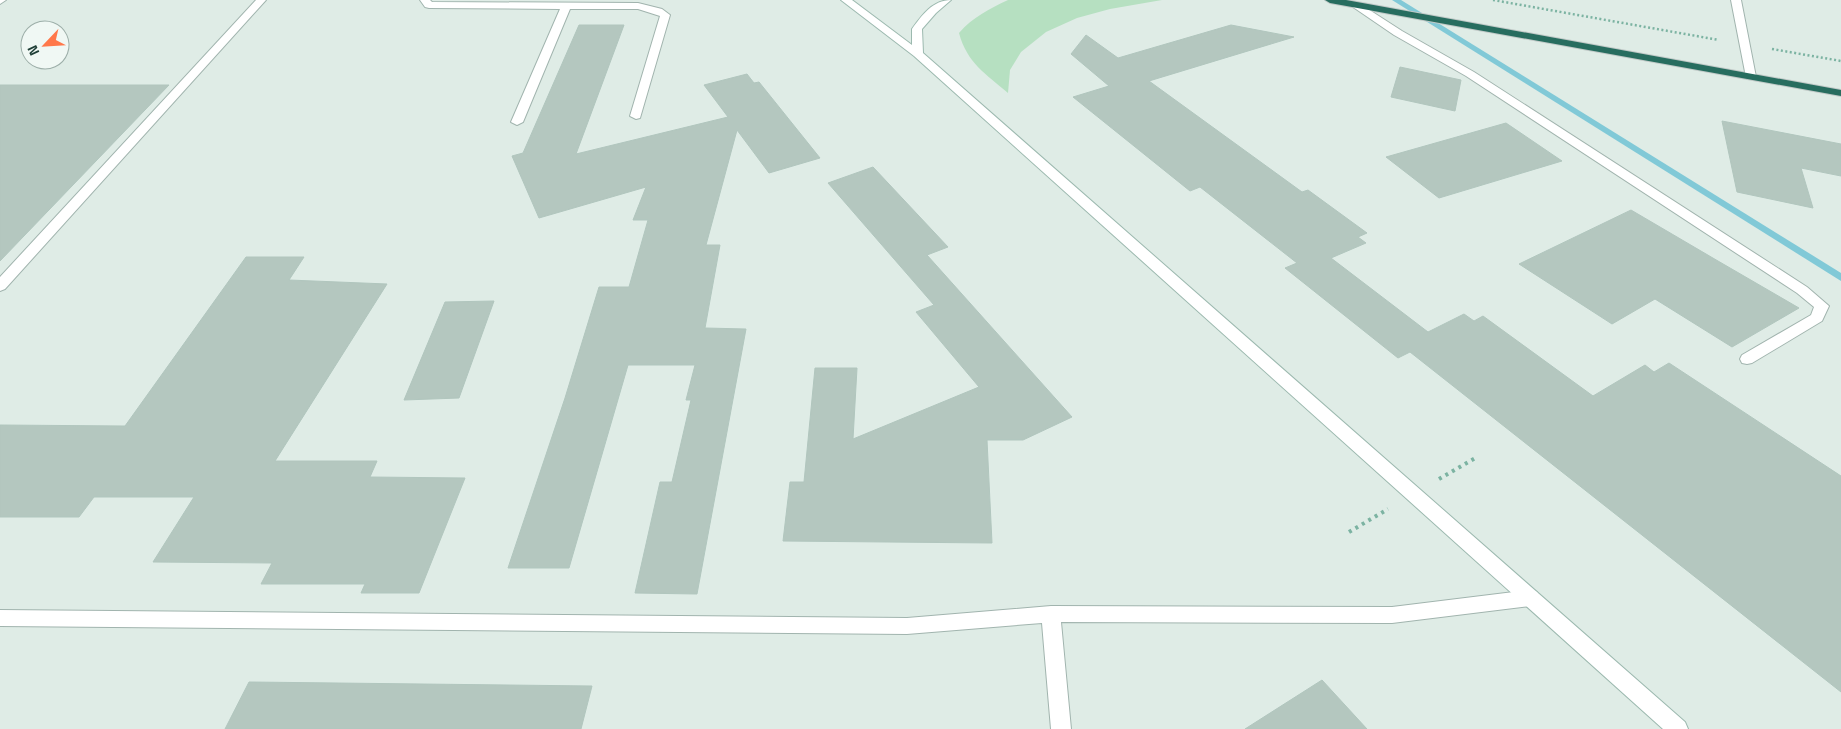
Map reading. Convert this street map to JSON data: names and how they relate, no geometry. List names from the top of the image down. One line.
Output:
{"north":"bottom left"}
